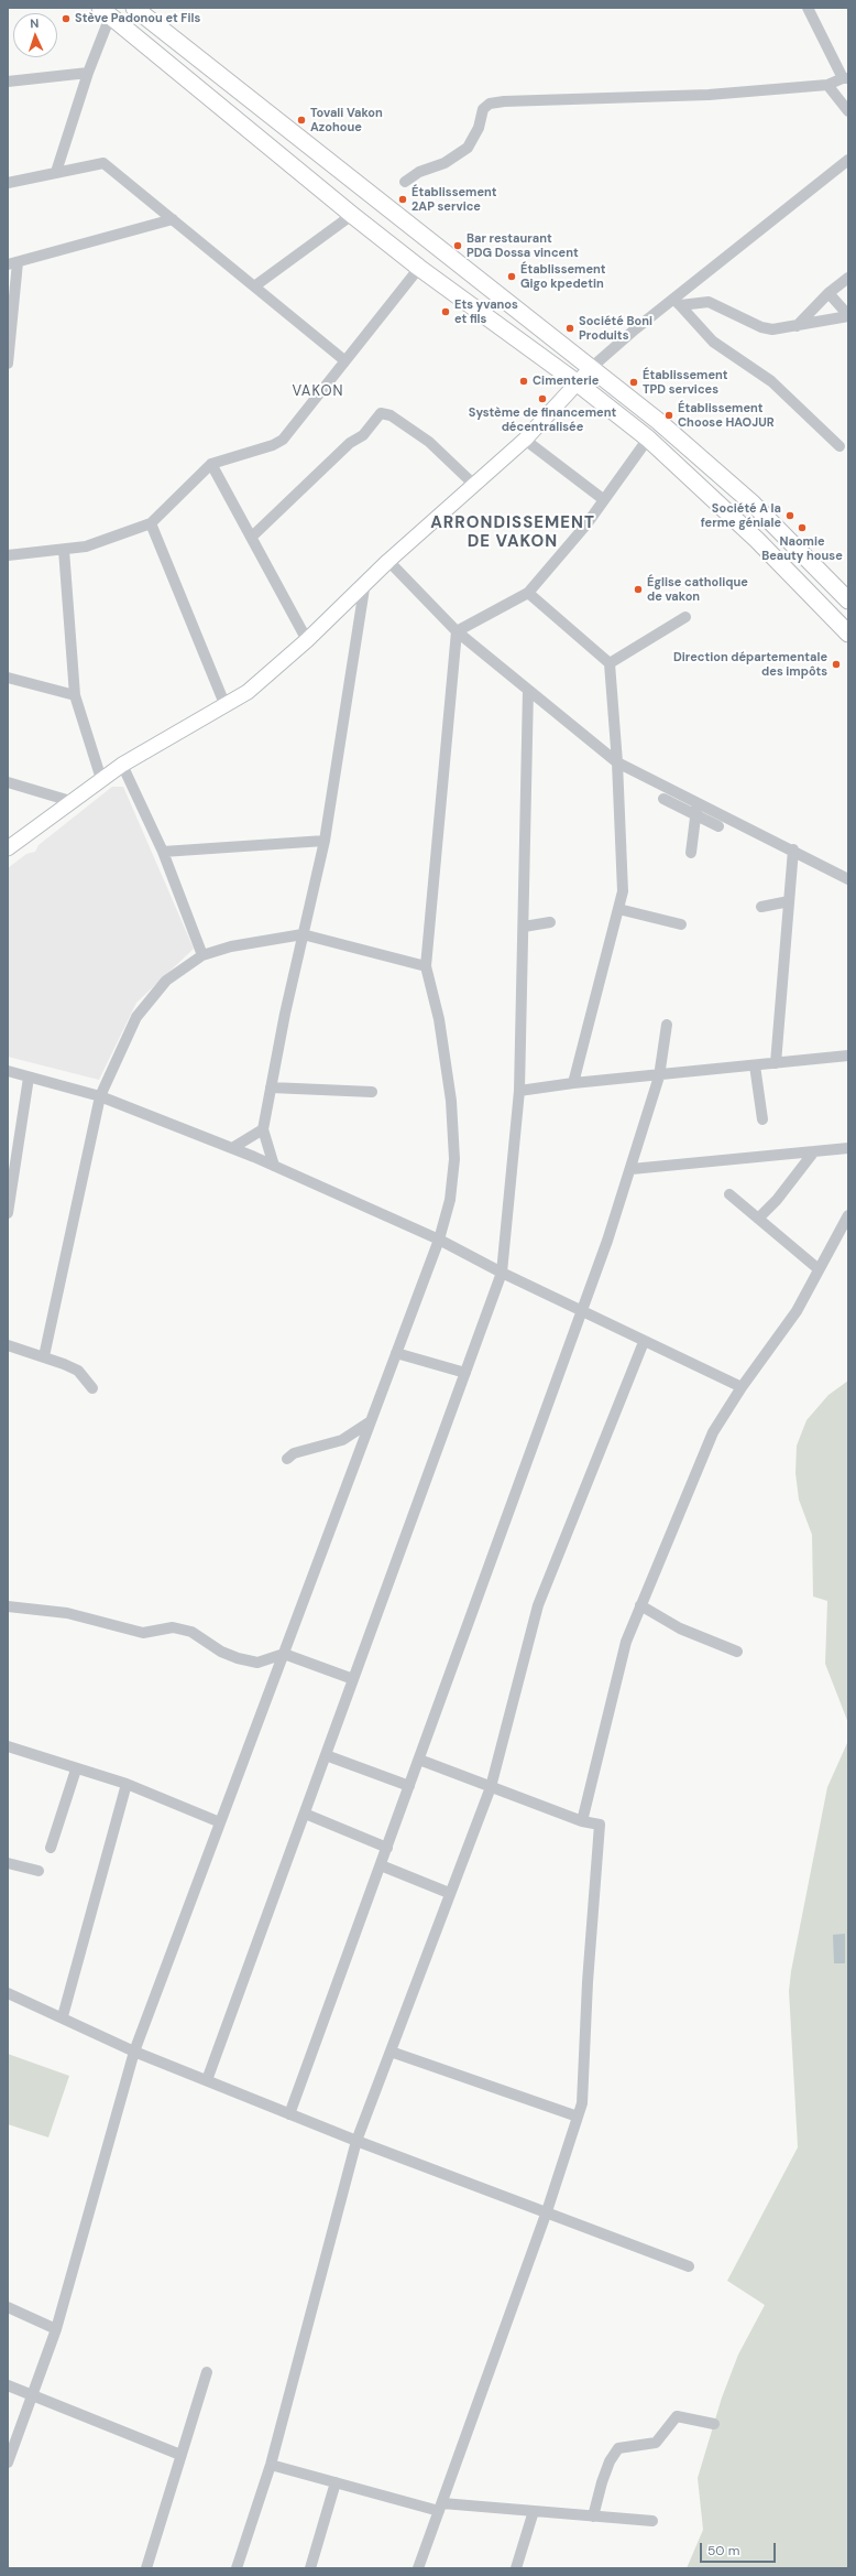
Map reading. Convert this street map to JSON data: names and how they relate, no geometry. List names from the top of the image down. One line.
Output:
{"districts":["VAKON","ARRONDISSEMENT DE VAKON"],"places":["Stève Padonou et Fils","Tovali Vakon Azohoue","Établissement 2AP service","Bar restaurant PDG Dossa vincent","Établissement Gigo kpedetin","Ets yvanos et fils","Société Boni Produits","Cimenterie","Établissement TPD services","Système de financement décentralisée","Établissement Choose HAOJUR","Société A la ferme géniale","Naomie Beauty house","Église catholique de vakon","Direction départementale des impôts"],"scale_bar":"50 m","north":"top"}
